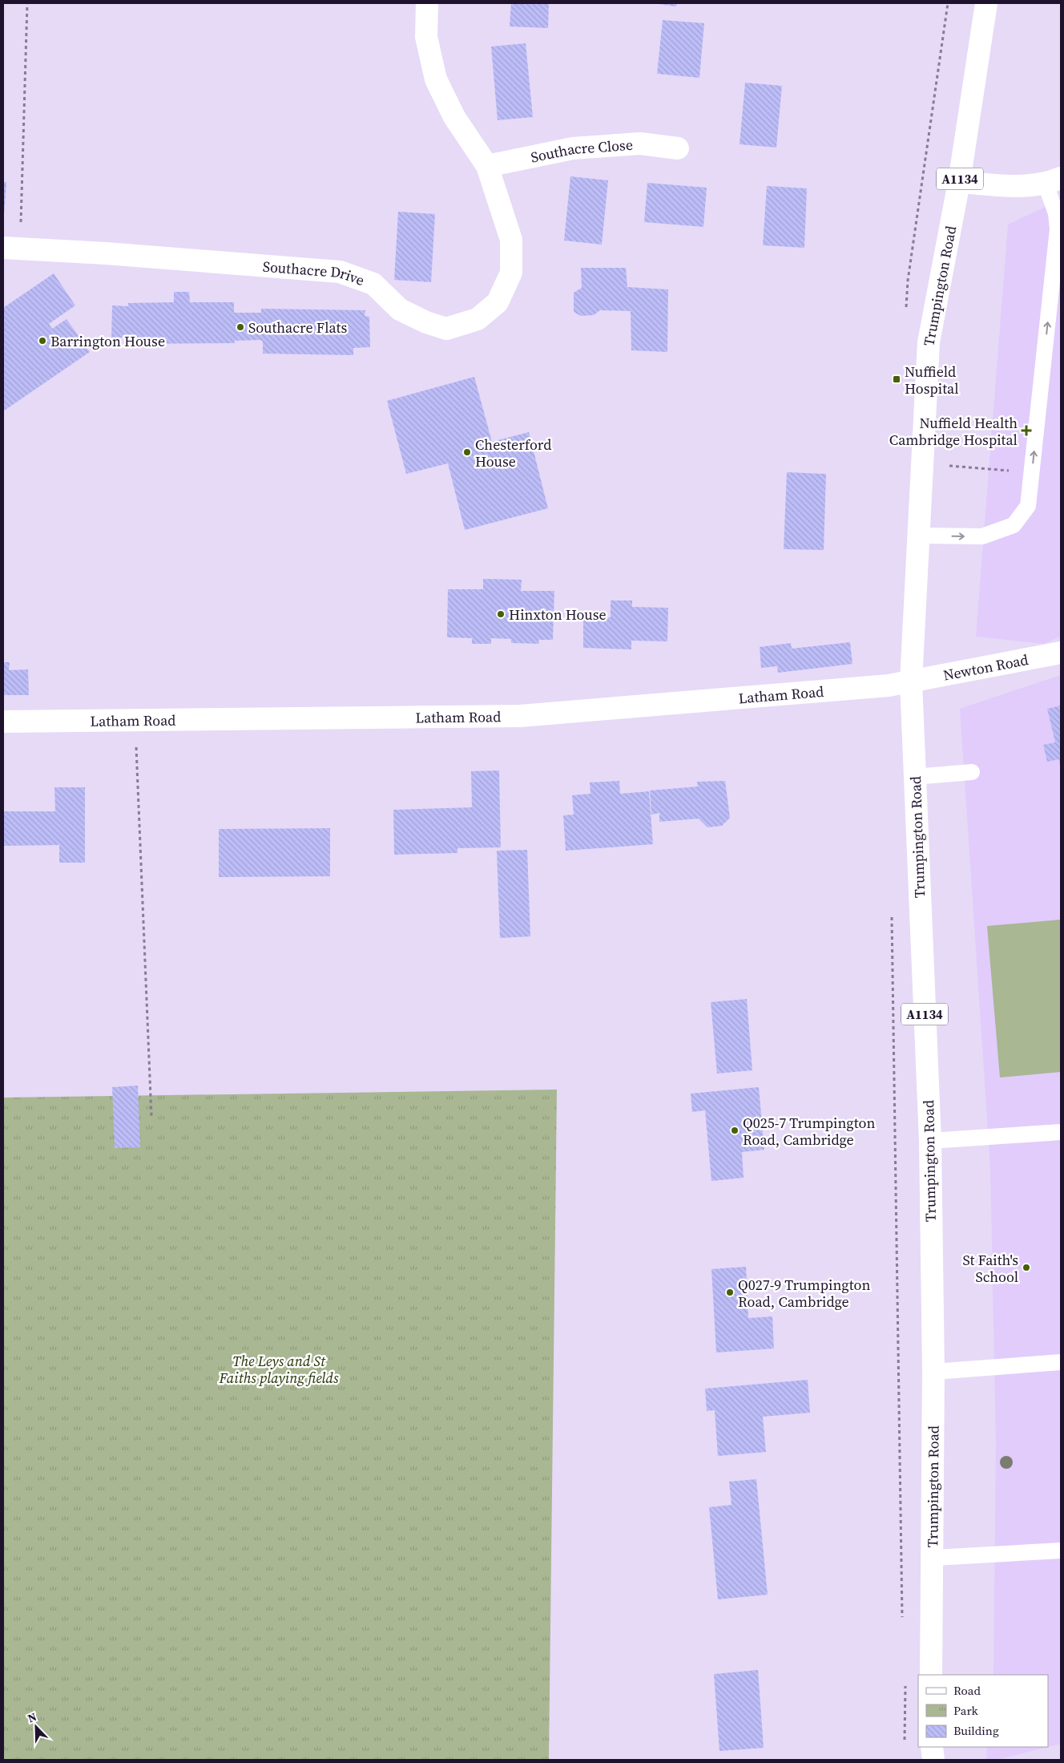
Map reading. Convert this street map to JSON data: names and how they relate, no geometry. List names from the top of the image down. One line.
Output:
{"streets":{"street":["Southacre Close","A1134","Southacre Drive","Trumpington Road","Newton Road","Latham Road"]},"crossings":[["Southacre Close","Southacre Drive"],["Trumpington Road","Newton Road"],["Trumpington Road","Latham Road"],["Newton Road","Latham Road"]],"parks":["The Leys and St Faiths playing fields"],"places":{"other":["Southacre Flats","Barrington House","Chesterford House","Hinxton House","Q025-7 Trumpington Road, Cambridge","St Faith's School","Q027-9 Trumpington Road, Cambridge"],"transit":["Nuffield Hospital"],"health":["Nuffield Health Cambridge Hospital"]},"legend":["Road","Park","Building"],"north":"top left"}
